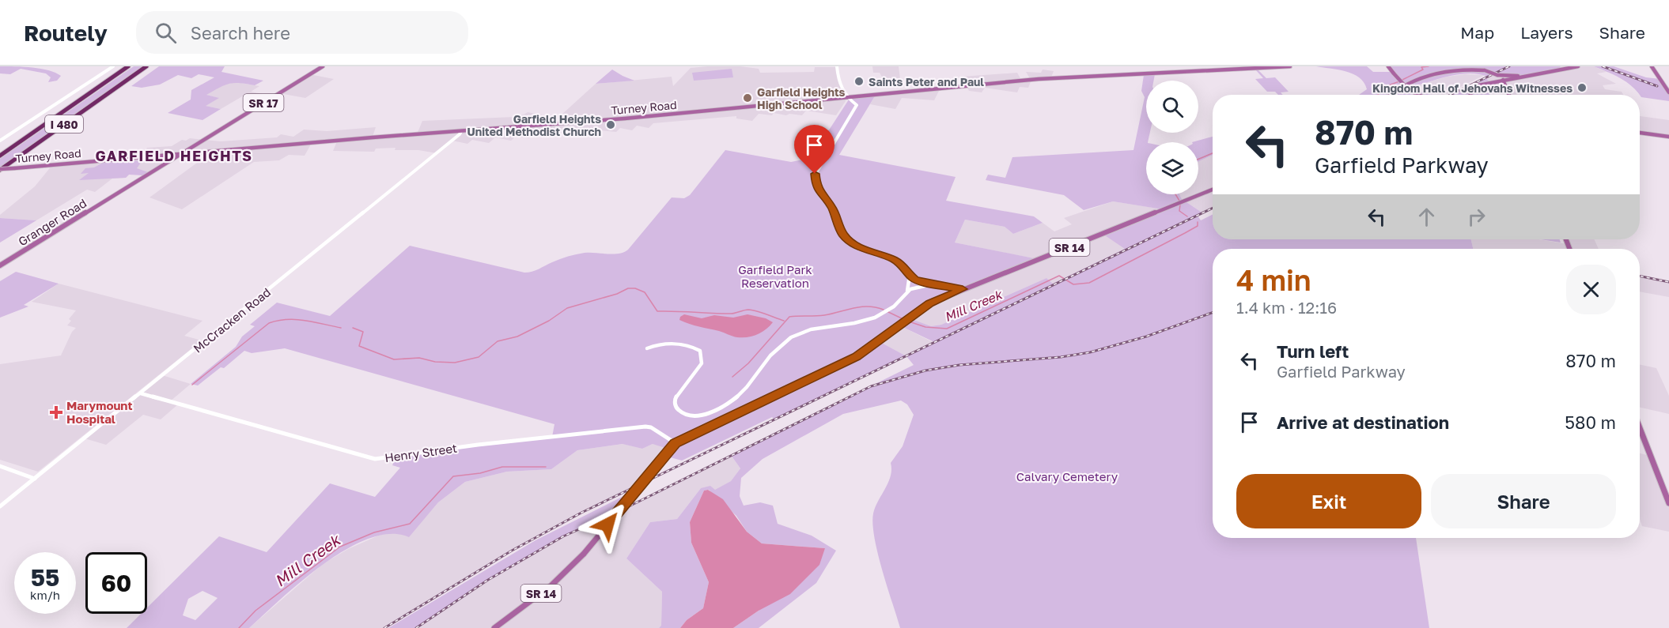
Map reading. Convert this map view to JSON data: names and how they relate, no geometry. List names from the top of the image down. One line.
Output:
{"streets":{"highway":["I 480"],"main road":["SR 17","Turney Road","Granger Road","SR 14"],"street":["McCracken Road","Henry Street"]},"crossings":[["Turney Road","I 480"],["Turney Road","Granger Road"],["Turney Road","McCracken Road"],["SR 14","Henry Street"],["McCracken Road","Henry Street"]],"districts":["GARFIELD HEIGHTS"],"water":["Mill Creek"],"parks":["Garfield Park Reservation","Calvary Cemetery"],"places":{"other":["Saints Peter and Paul","Kingdom Hall of Jehovahs Witnesses","Garfield Heights High School","Garfield Heights United Methodist Church"],"health":["Marymount Hospital"]},"page":{"header":"Routely","search":"Search here","nav":["Map","Layers","Share"],"turn":["870 m","Garfield Parkway"],"heading":["4 min","1.4 km · 12:16"],"list":[{"name":"Turn left","note":"Garfield Parkway","value":"870 m"},{"name":"Arrive at destination","value":"580 m"}],"buttons":["Exit","Share"],"speed":"55 km/h","limit":"60"}}
